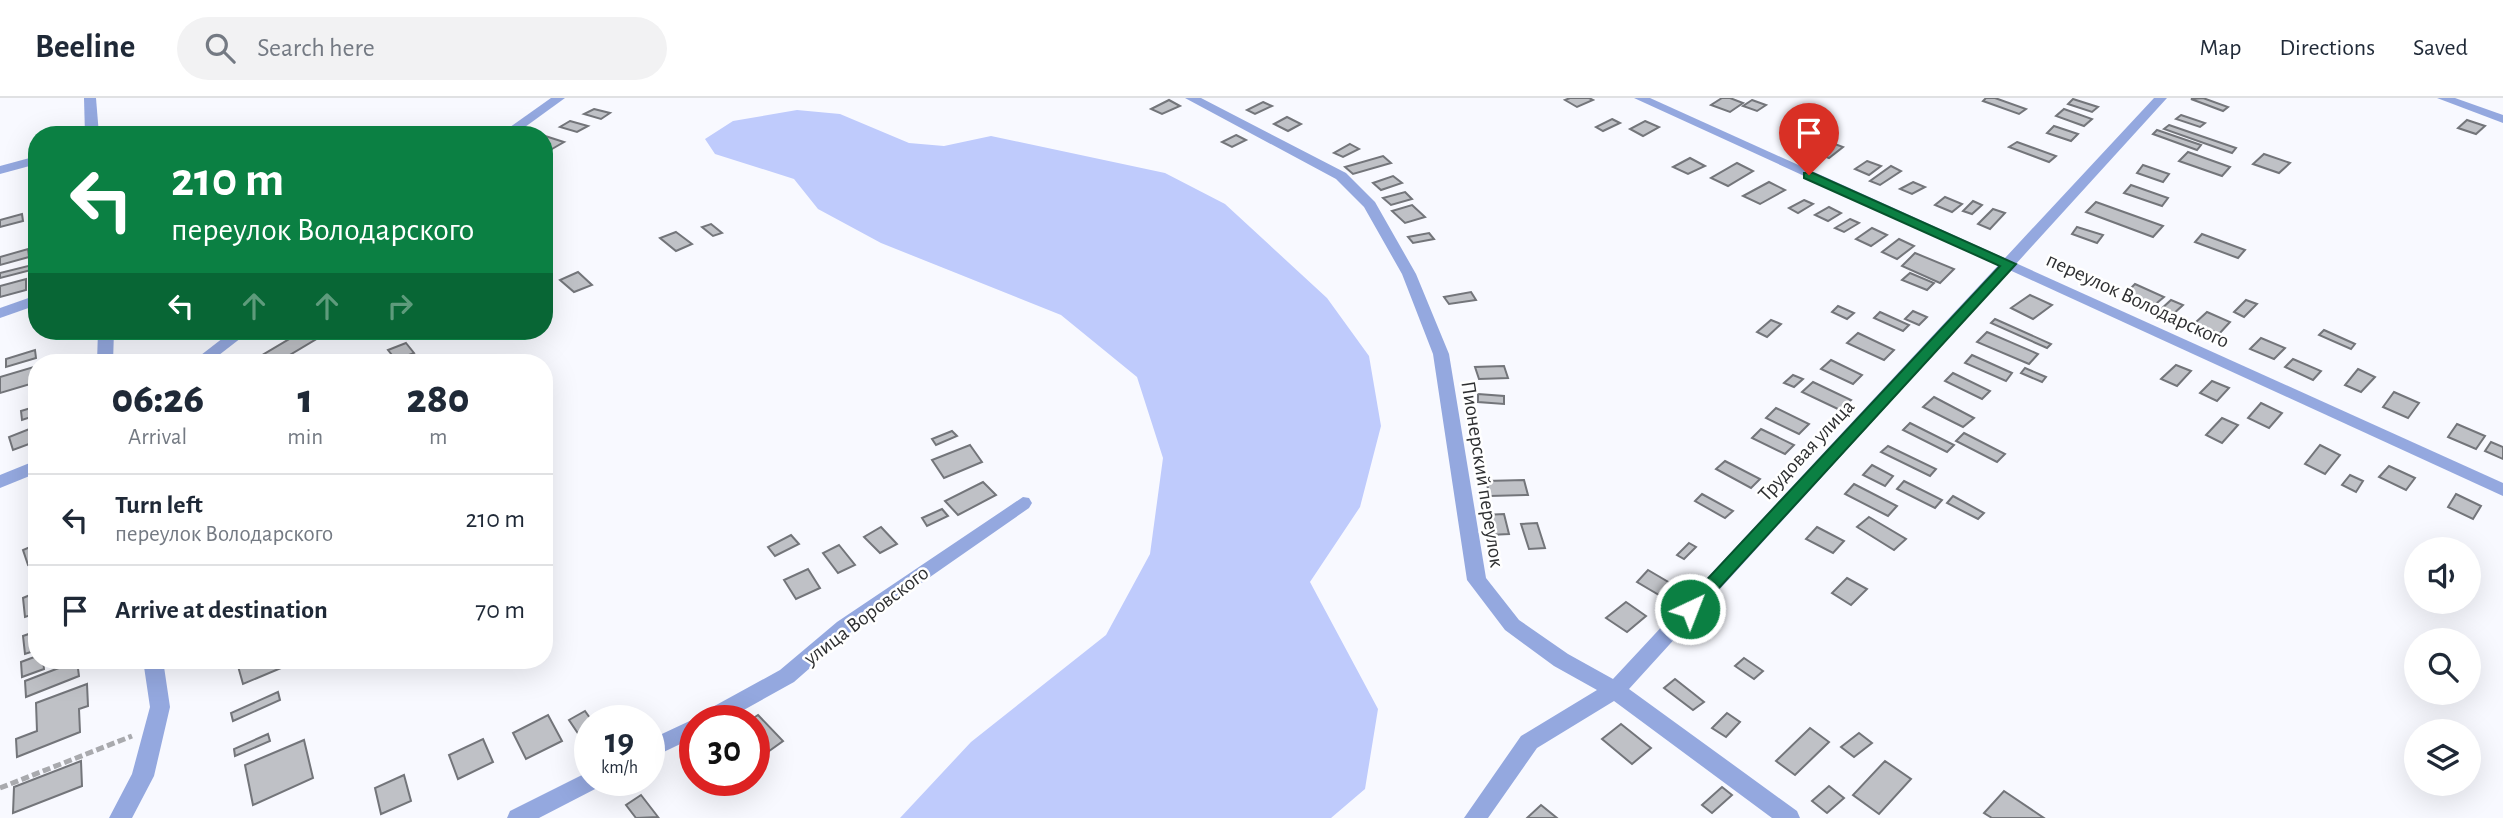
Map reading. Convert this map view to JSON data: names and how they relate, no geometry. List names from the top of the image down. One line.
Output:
{"streets":{"street":["переулок Володарского","Трудовая улица","Пионерский переулок","улица Воровского"]},"crossings":[["переулок Володарского","Трудовая улица"],["Трудовая улица","Пионерский переулок"]],"page":{"header":"Beeline","search":"Search here","nav":["Map","Directions","Saved"],"turn":["210 m","переулок Володарского"],"eta":["06:26","Arrival","1","min","280","m"],"list":[{"name":"Turn left","note":"переулок Володарского","value":"210 m"},{"name":"Arrive at destination","value":"70 m"}],"speed":"19 km/h","limit":"30"}}
